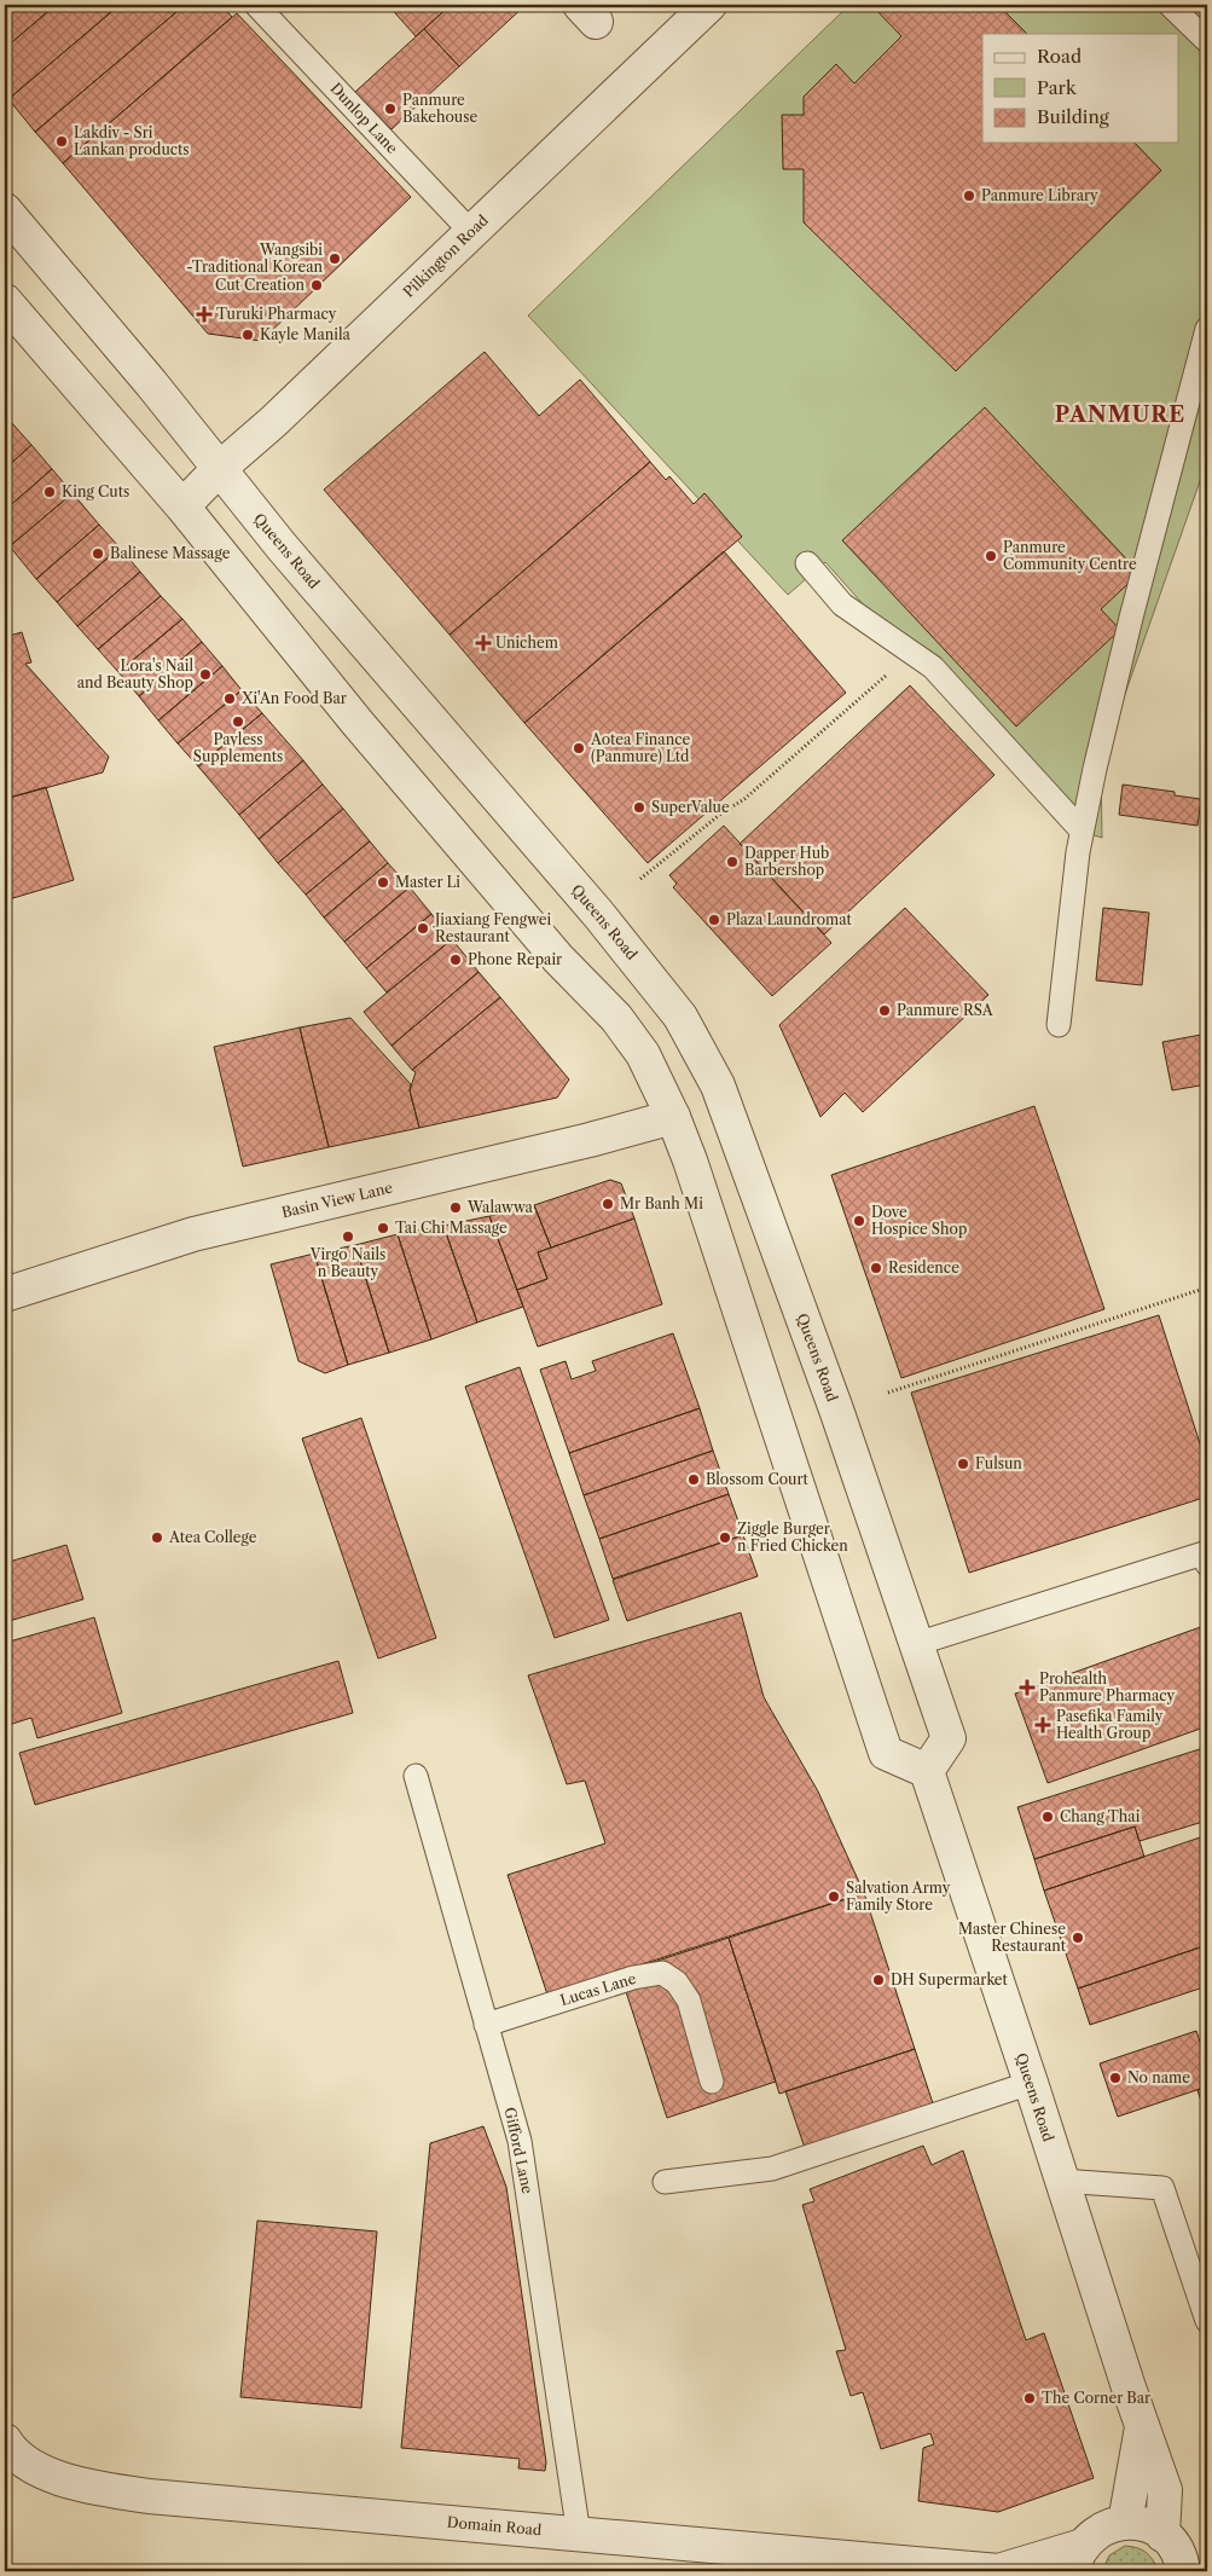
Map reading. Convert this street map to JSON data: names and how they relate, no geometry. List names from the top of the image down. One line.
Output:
{"streets":{"street":["Pilkington Road","Queens Road","Basin View Lane","Domain Road"],"lane":["Dunlop Lane","Lucas Lane","Gifford Lane"]},"crossings":[["Dunlop Lane","Pilkington Road"],["Pilkington Road","Queens Road"],["Lucas Lane","Gifford Lane"],["Gifford Lane","Domain Road"]],"districts":["PANMURE"],"places":{"other":["Panmure Bakehouse","Lakdiv - Sri Lankan products","Panmure Library","Wangsibi -Traditional Korean","Cut Creation","Kayle Manila","King Cuts","Balinese Massage","Panmure Community Centre","Lora's Nail and Beauty Shop","Xi'An Food Bar","Payless Supplements","Aotea Finance (Panmure) Ltd","SuperValue","Dapper Hub Barbershop","Master Li","Plaza Laundromat","Jiaxiang Fengwei Restaurant","Phone Repair","Panmure RSA","Mr Banh Mi","Walawwa","Dove Hospice Shop","Tai Chi Massage","Virgo Nails n Beauty","Residence","Fulsun","Blossom Court","Atea College","Ziggle Burger n Fried Chicken","Chang Thai","Salvation Army Family Store","Master Chinese Restaurant","DH Supermarket","No name","The Corner Bar"],"health":["Turuki Pharmacy","Unichem","Prohealth Panmure Pharmacy","Pasefika Family Health Group"]},"legend":["Road","Park","Building"]}
